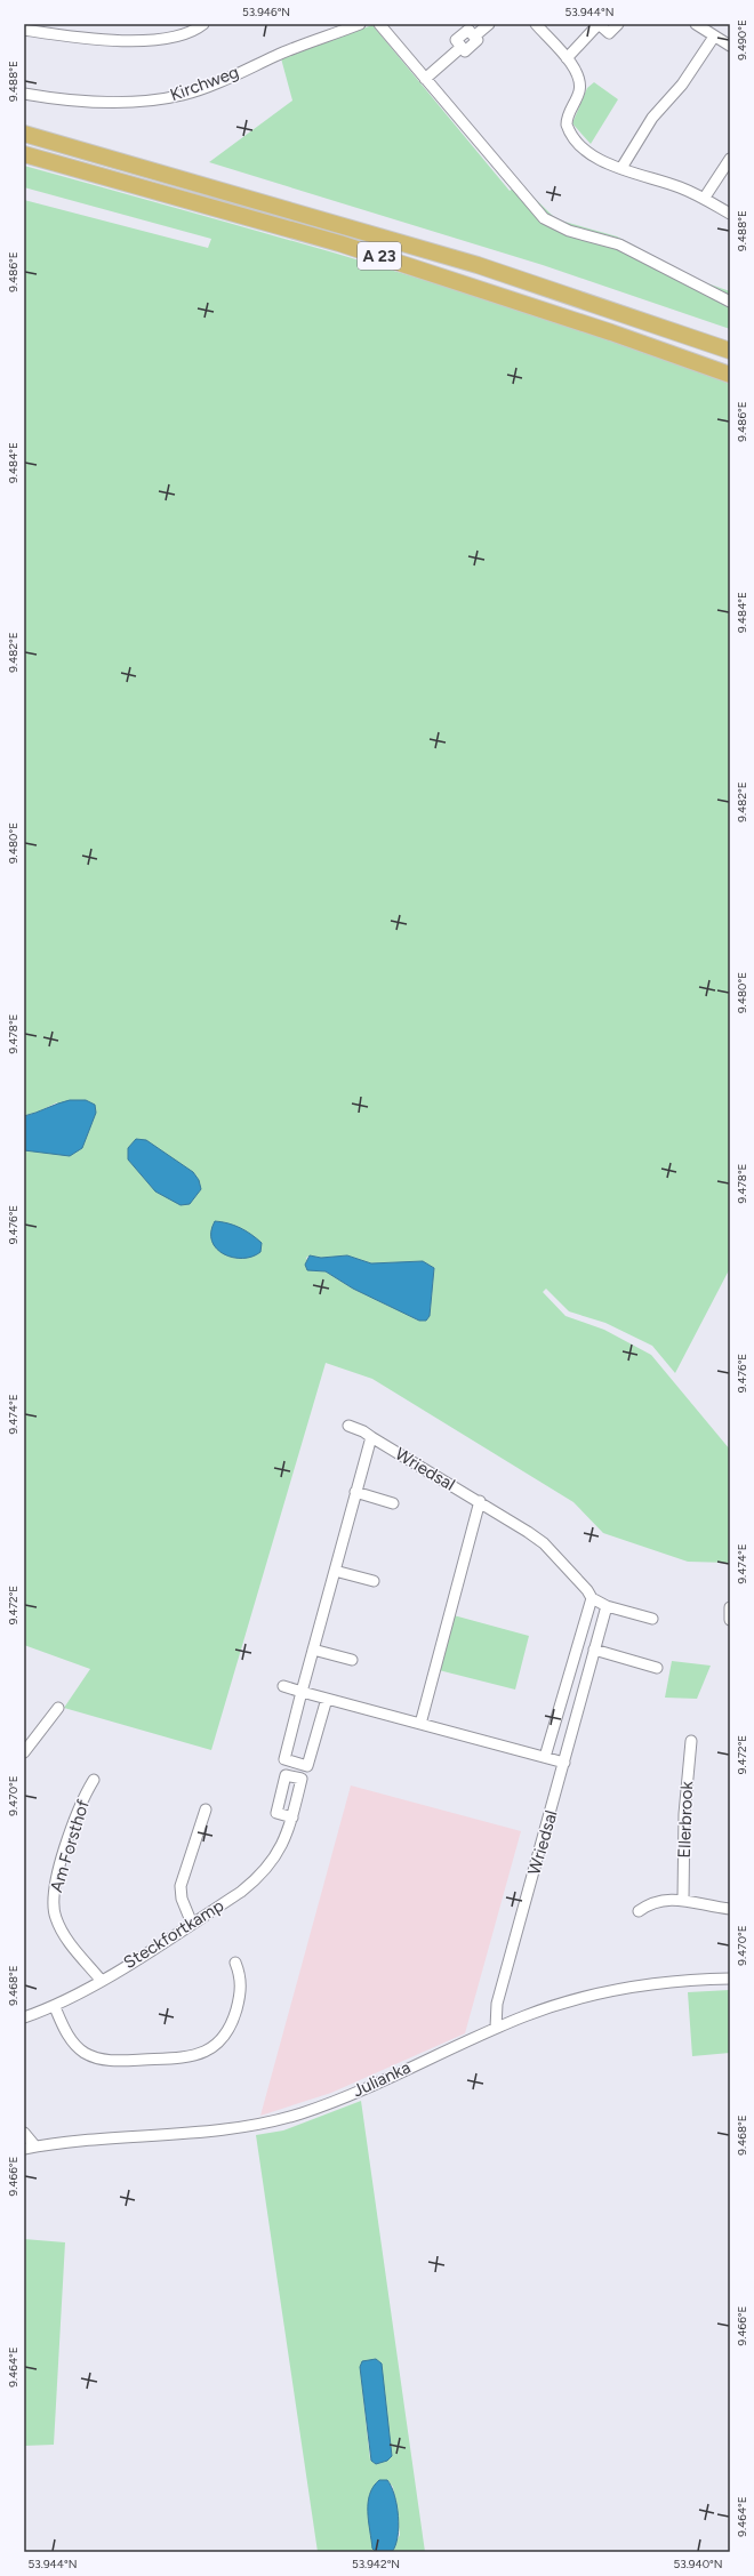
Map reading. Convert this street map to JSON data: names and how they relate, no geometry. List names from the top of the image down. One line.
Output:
{"streets":{"highway":["A 23"],"street":["Kirchweg","Wriedsal","Ellerbrook","Am Forsthof","Steckfortkamp","Julianka"]},"crossings":[["Wriedsal","Julianka"],["Am Forsthof","Steckfortkamp"]],"coordinates":["53.946°N","53.944°N","9.490°E","9.488°E","9.486°E","9.484°E","9.482°E","9.480°E","9.478°E","9.476°E","9.474°E","9.472°E","9.470°E","9.468°E","9.466°E","9.464°E","53.942°N","53.940°N"]}
